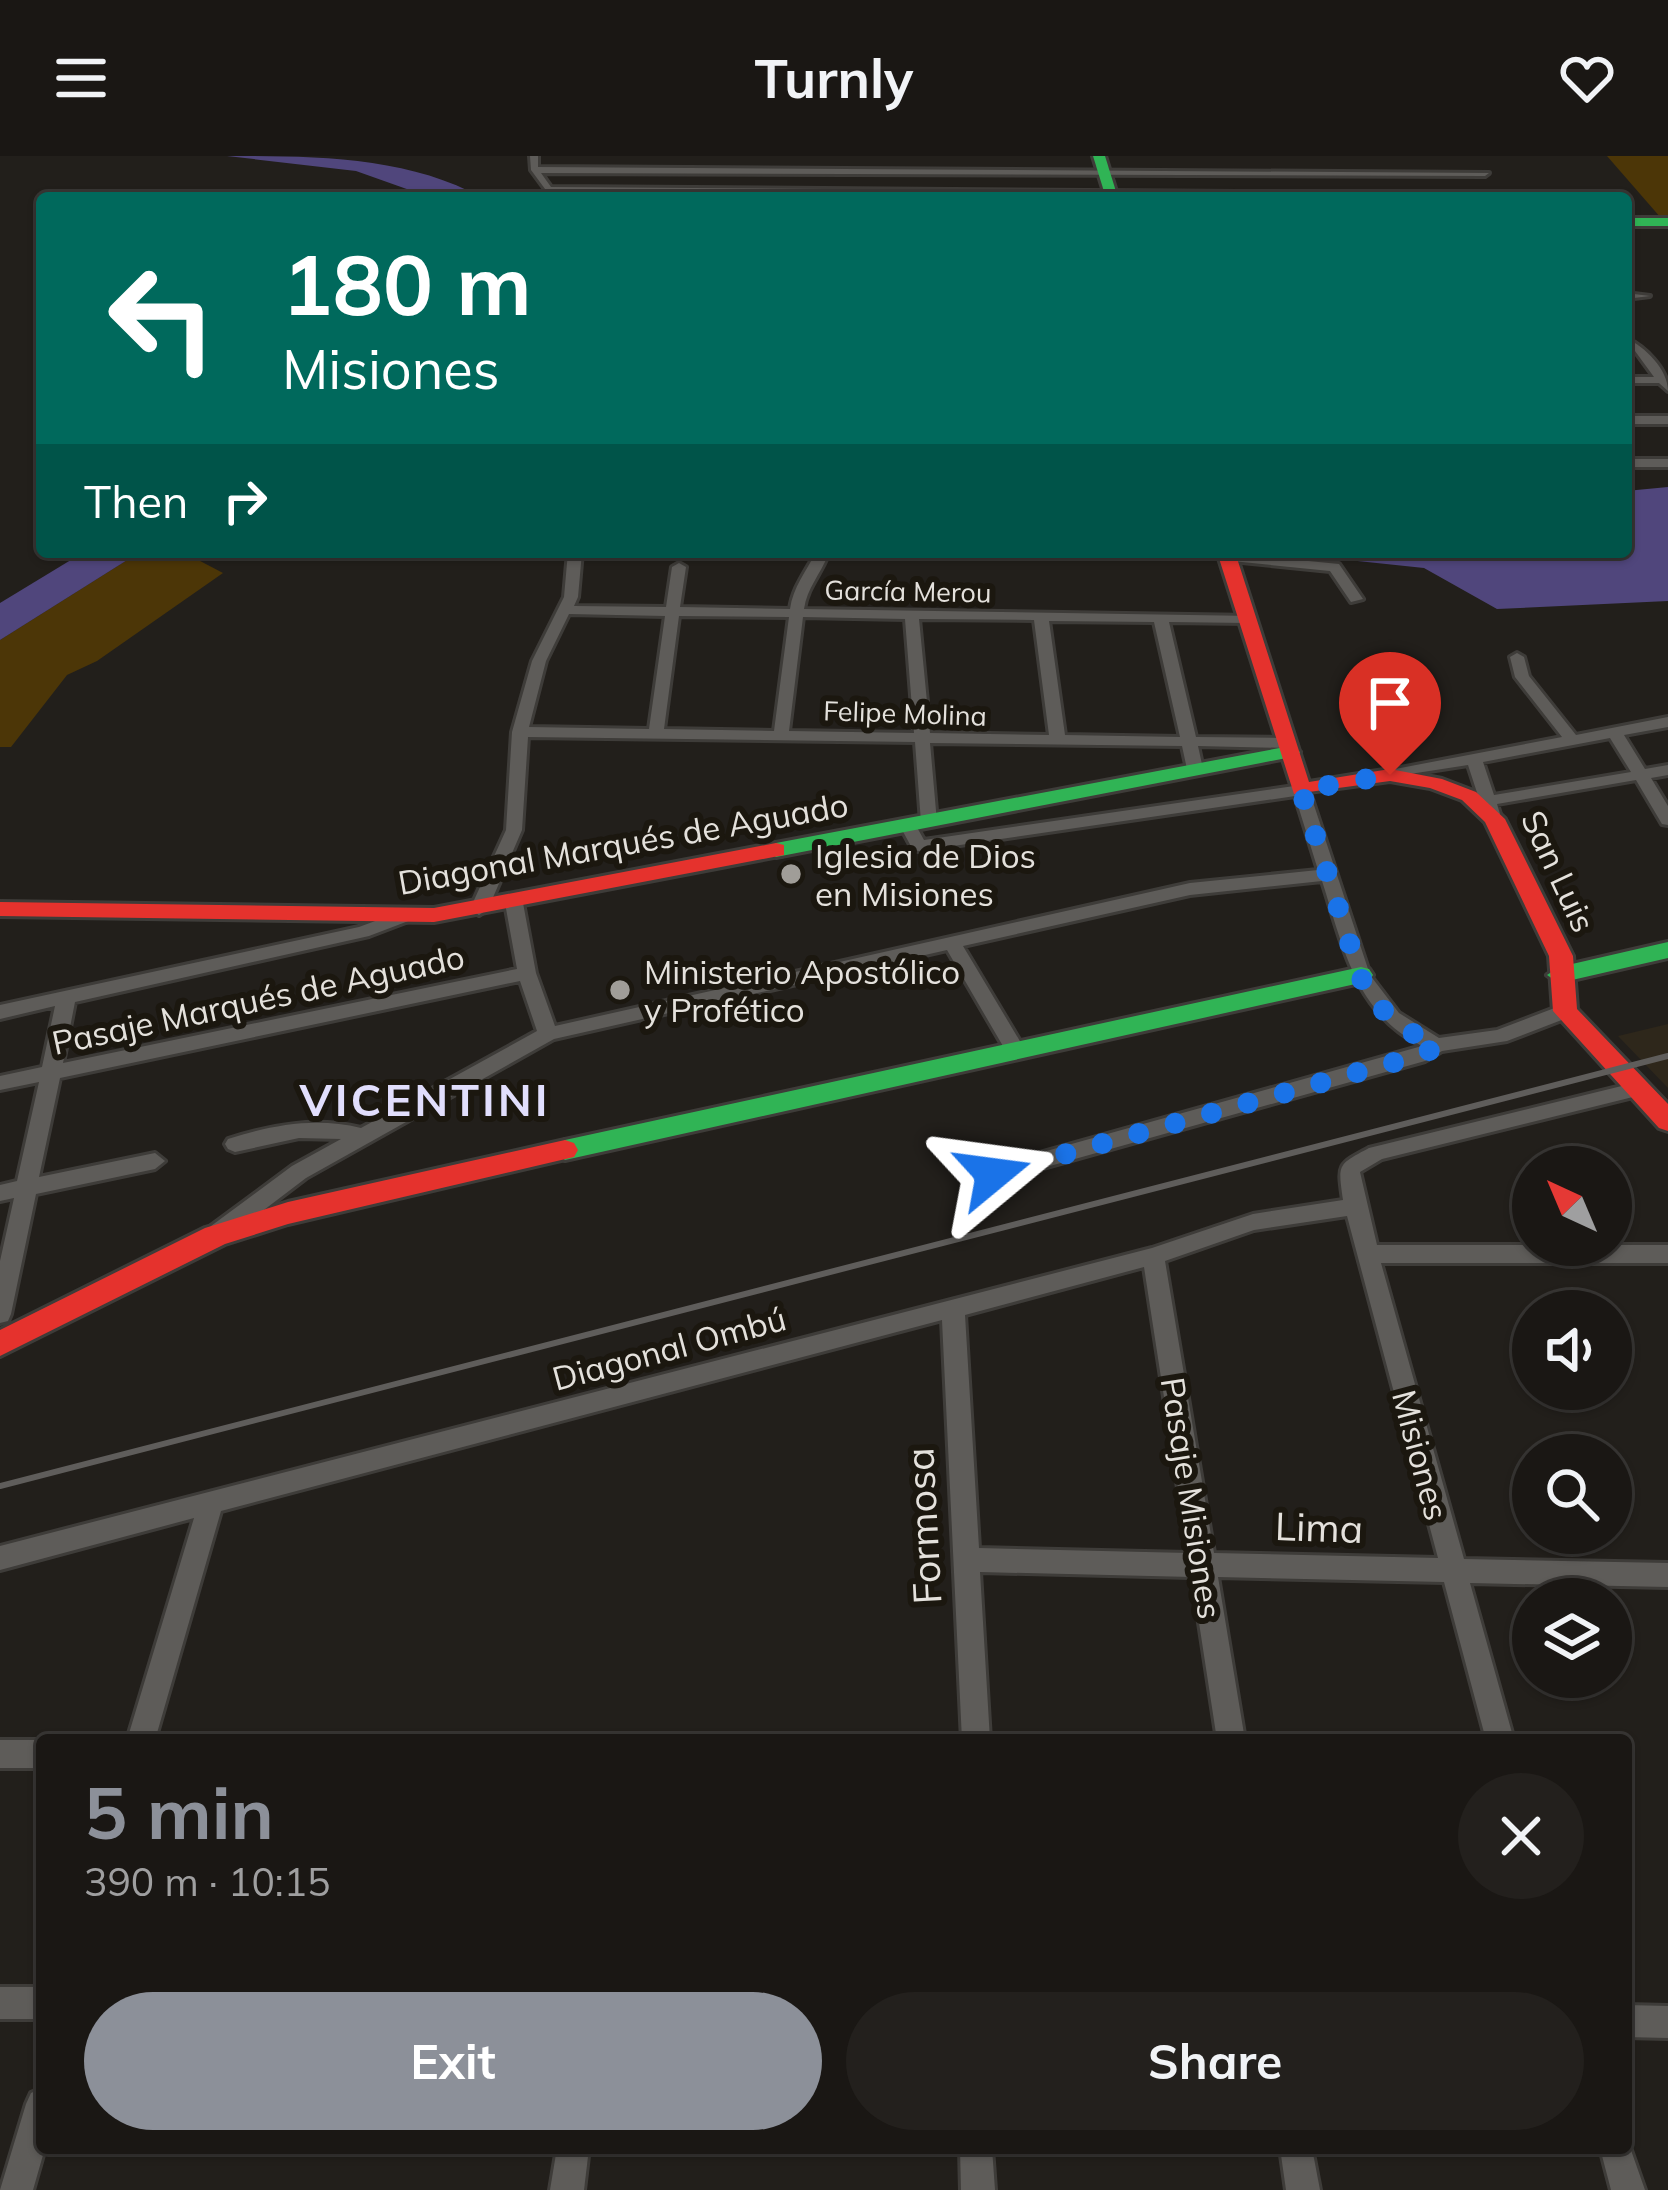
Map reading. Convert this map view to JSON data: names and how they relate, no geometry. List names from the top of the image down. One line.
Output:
{"streets":{"street":["García Merou","Felipe Molina","Diagonal Marqués de Aguado","San Luis","Pasaje Marqués de Aguado","Diagonal Ombú","Misiones","Pasaje Misiones","Formosa","Lima"]},"crossings":[["Felipe Molina","Diagonal Marqués de Aguado"],["Diagonal Ombú","Misiones"],["Diagonal Ombú","Pasaje Misiones"],["Diagonal Ombú","Formosa"],["Misiones","Lima"],["Pasaje Misiones","Lima"],["Formosa","Lima"]],"districts":["VICENTINI"],"places":["Iglesia de Dios en Misiones","Ministerio Apostólico y Profético"],"north":"top left","page":{"header":"Turnly","turn":["180 m","Misiones"],"then":"Then","heading":["5 min","390 m · 10:15"],"buttons":["Exit","Share"]}}
